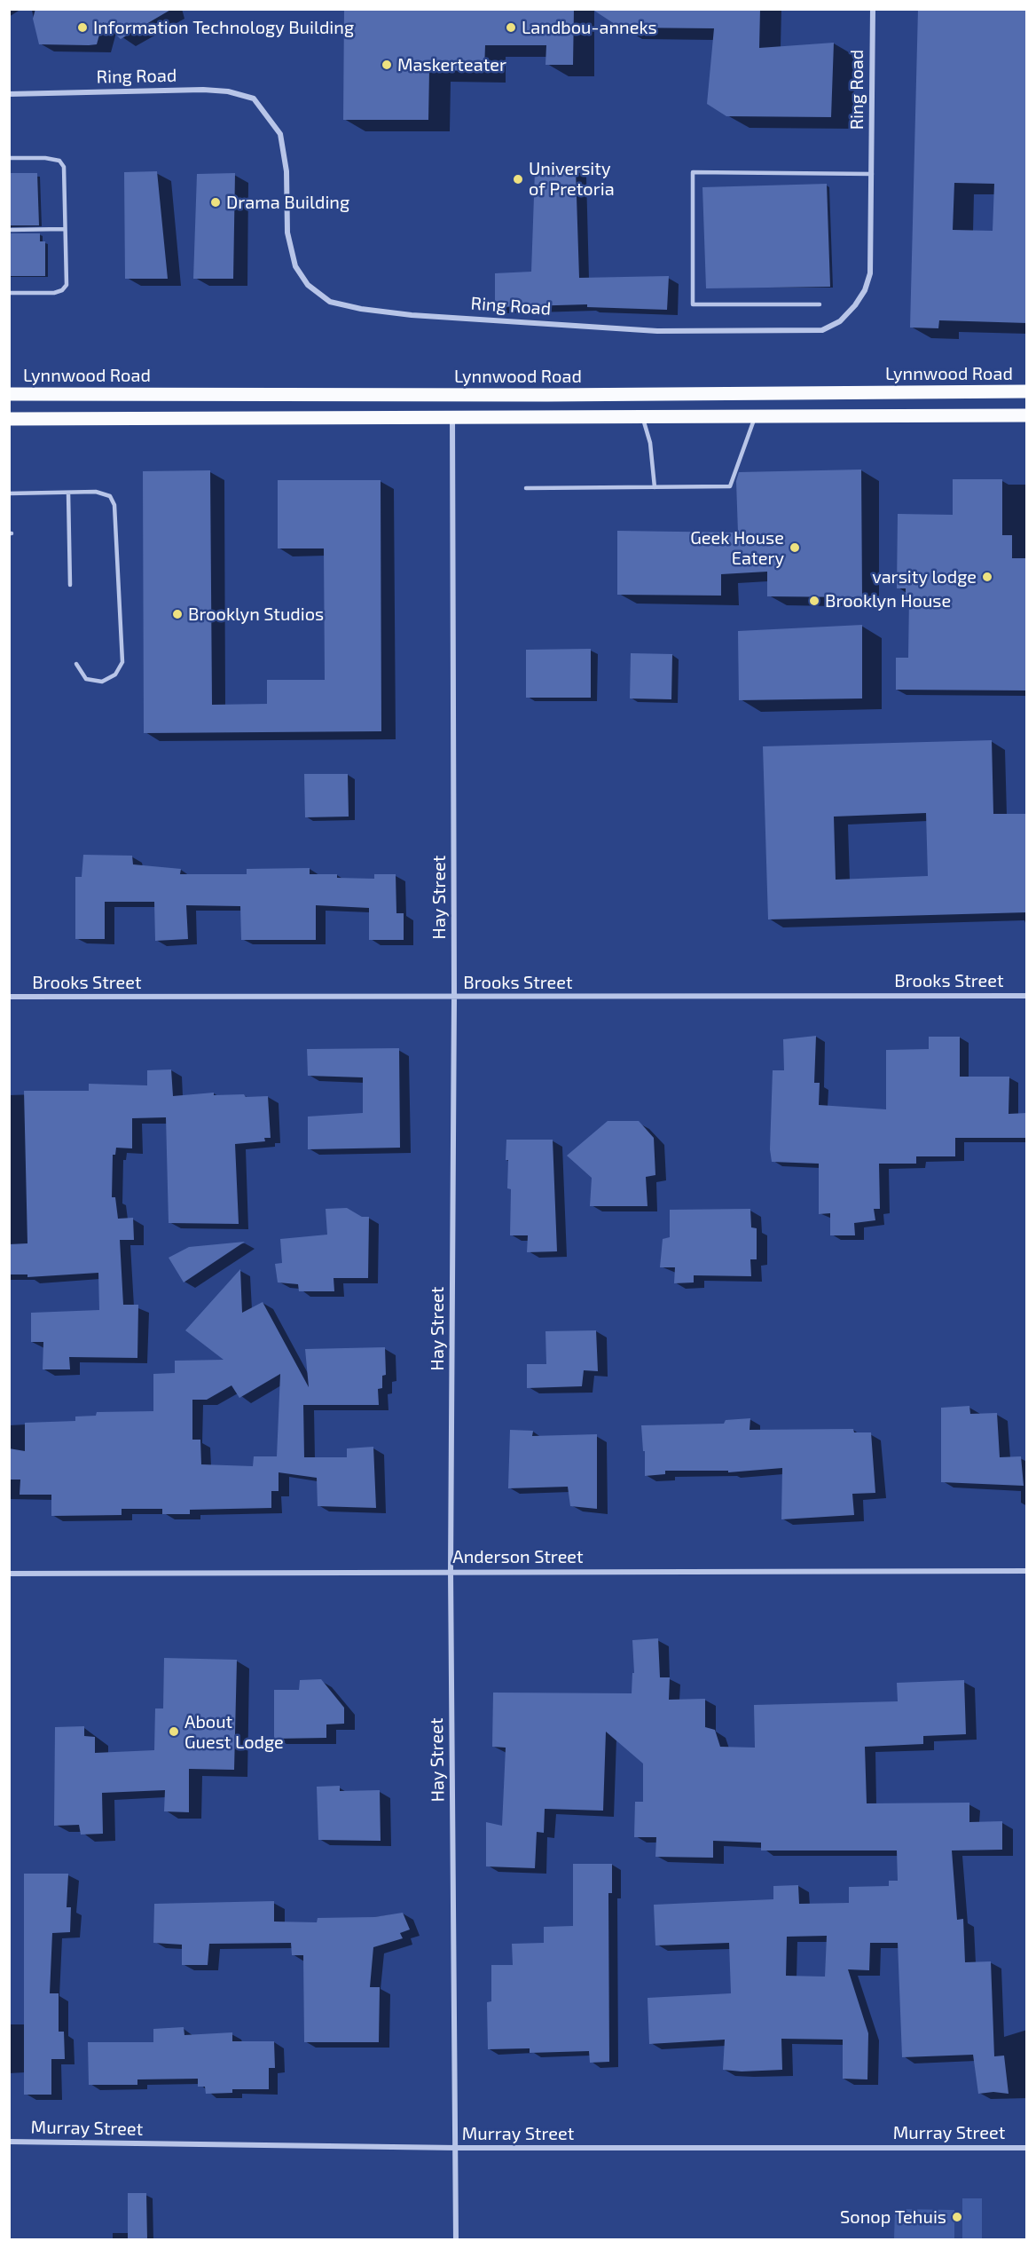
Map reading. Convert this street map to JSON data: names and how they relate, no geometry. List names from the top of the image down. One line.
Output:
{"streets":{"main road":["Lynnwood Road"],"street":["Ring Road","Hay Street","Brooks Street","Anderson Street","Murray Street"]},"crossings":[["Hay Street","Brooks Street"],["Hay Street","Anderson Street"],["Hay Street","Murray Street"]],"places":["Information Technology Building","Landbou-anneks","Maskerteater","University of Pretoria","Drama Building","Geek House Eatery","varsity lodge","Brooklyn House","Brooklyn Studios","About Guest Lodge","Sonop Tehuis"]}
